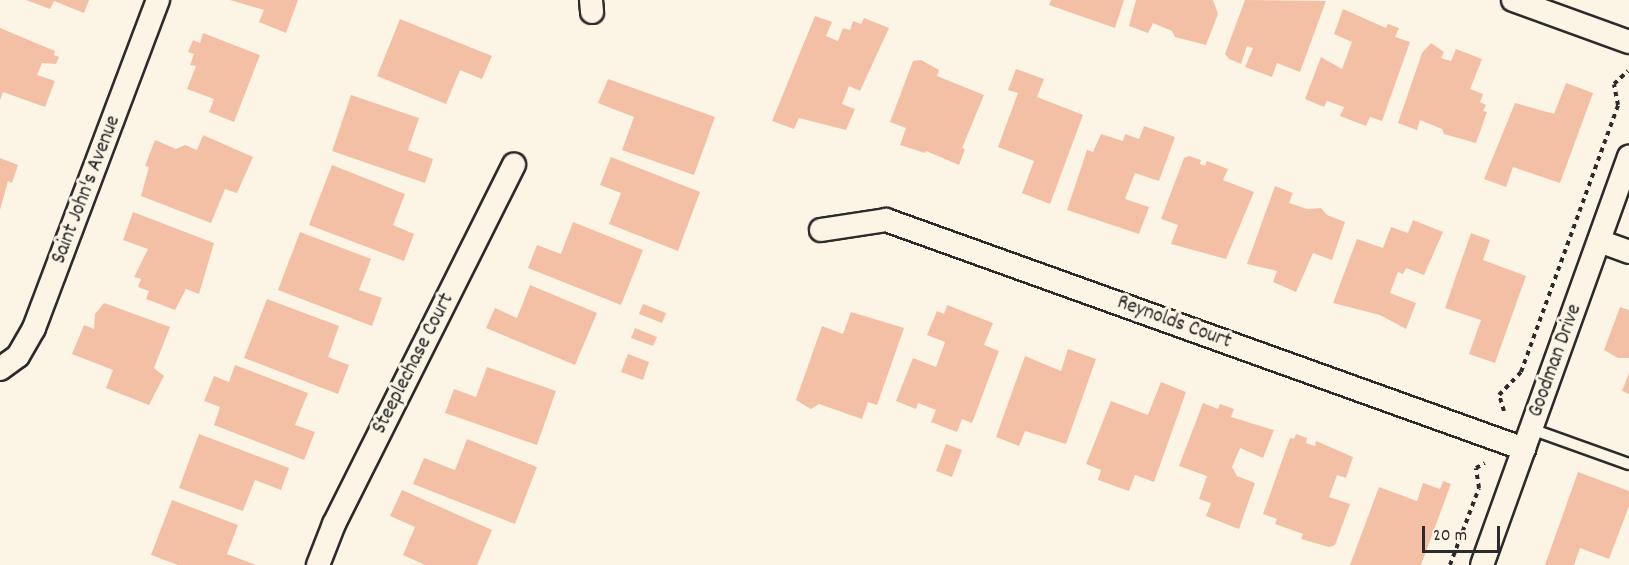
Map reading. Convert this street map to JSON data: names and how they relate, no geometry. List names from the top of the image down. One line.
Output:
{"streets":{"street":["Saint John's Avenue","Reynolds Court","Goodman Drive","Steeplechase Court"]},"crossings":[["Reynolds Court","Goodman Drive"]],"scale_bar":"20 m"}
